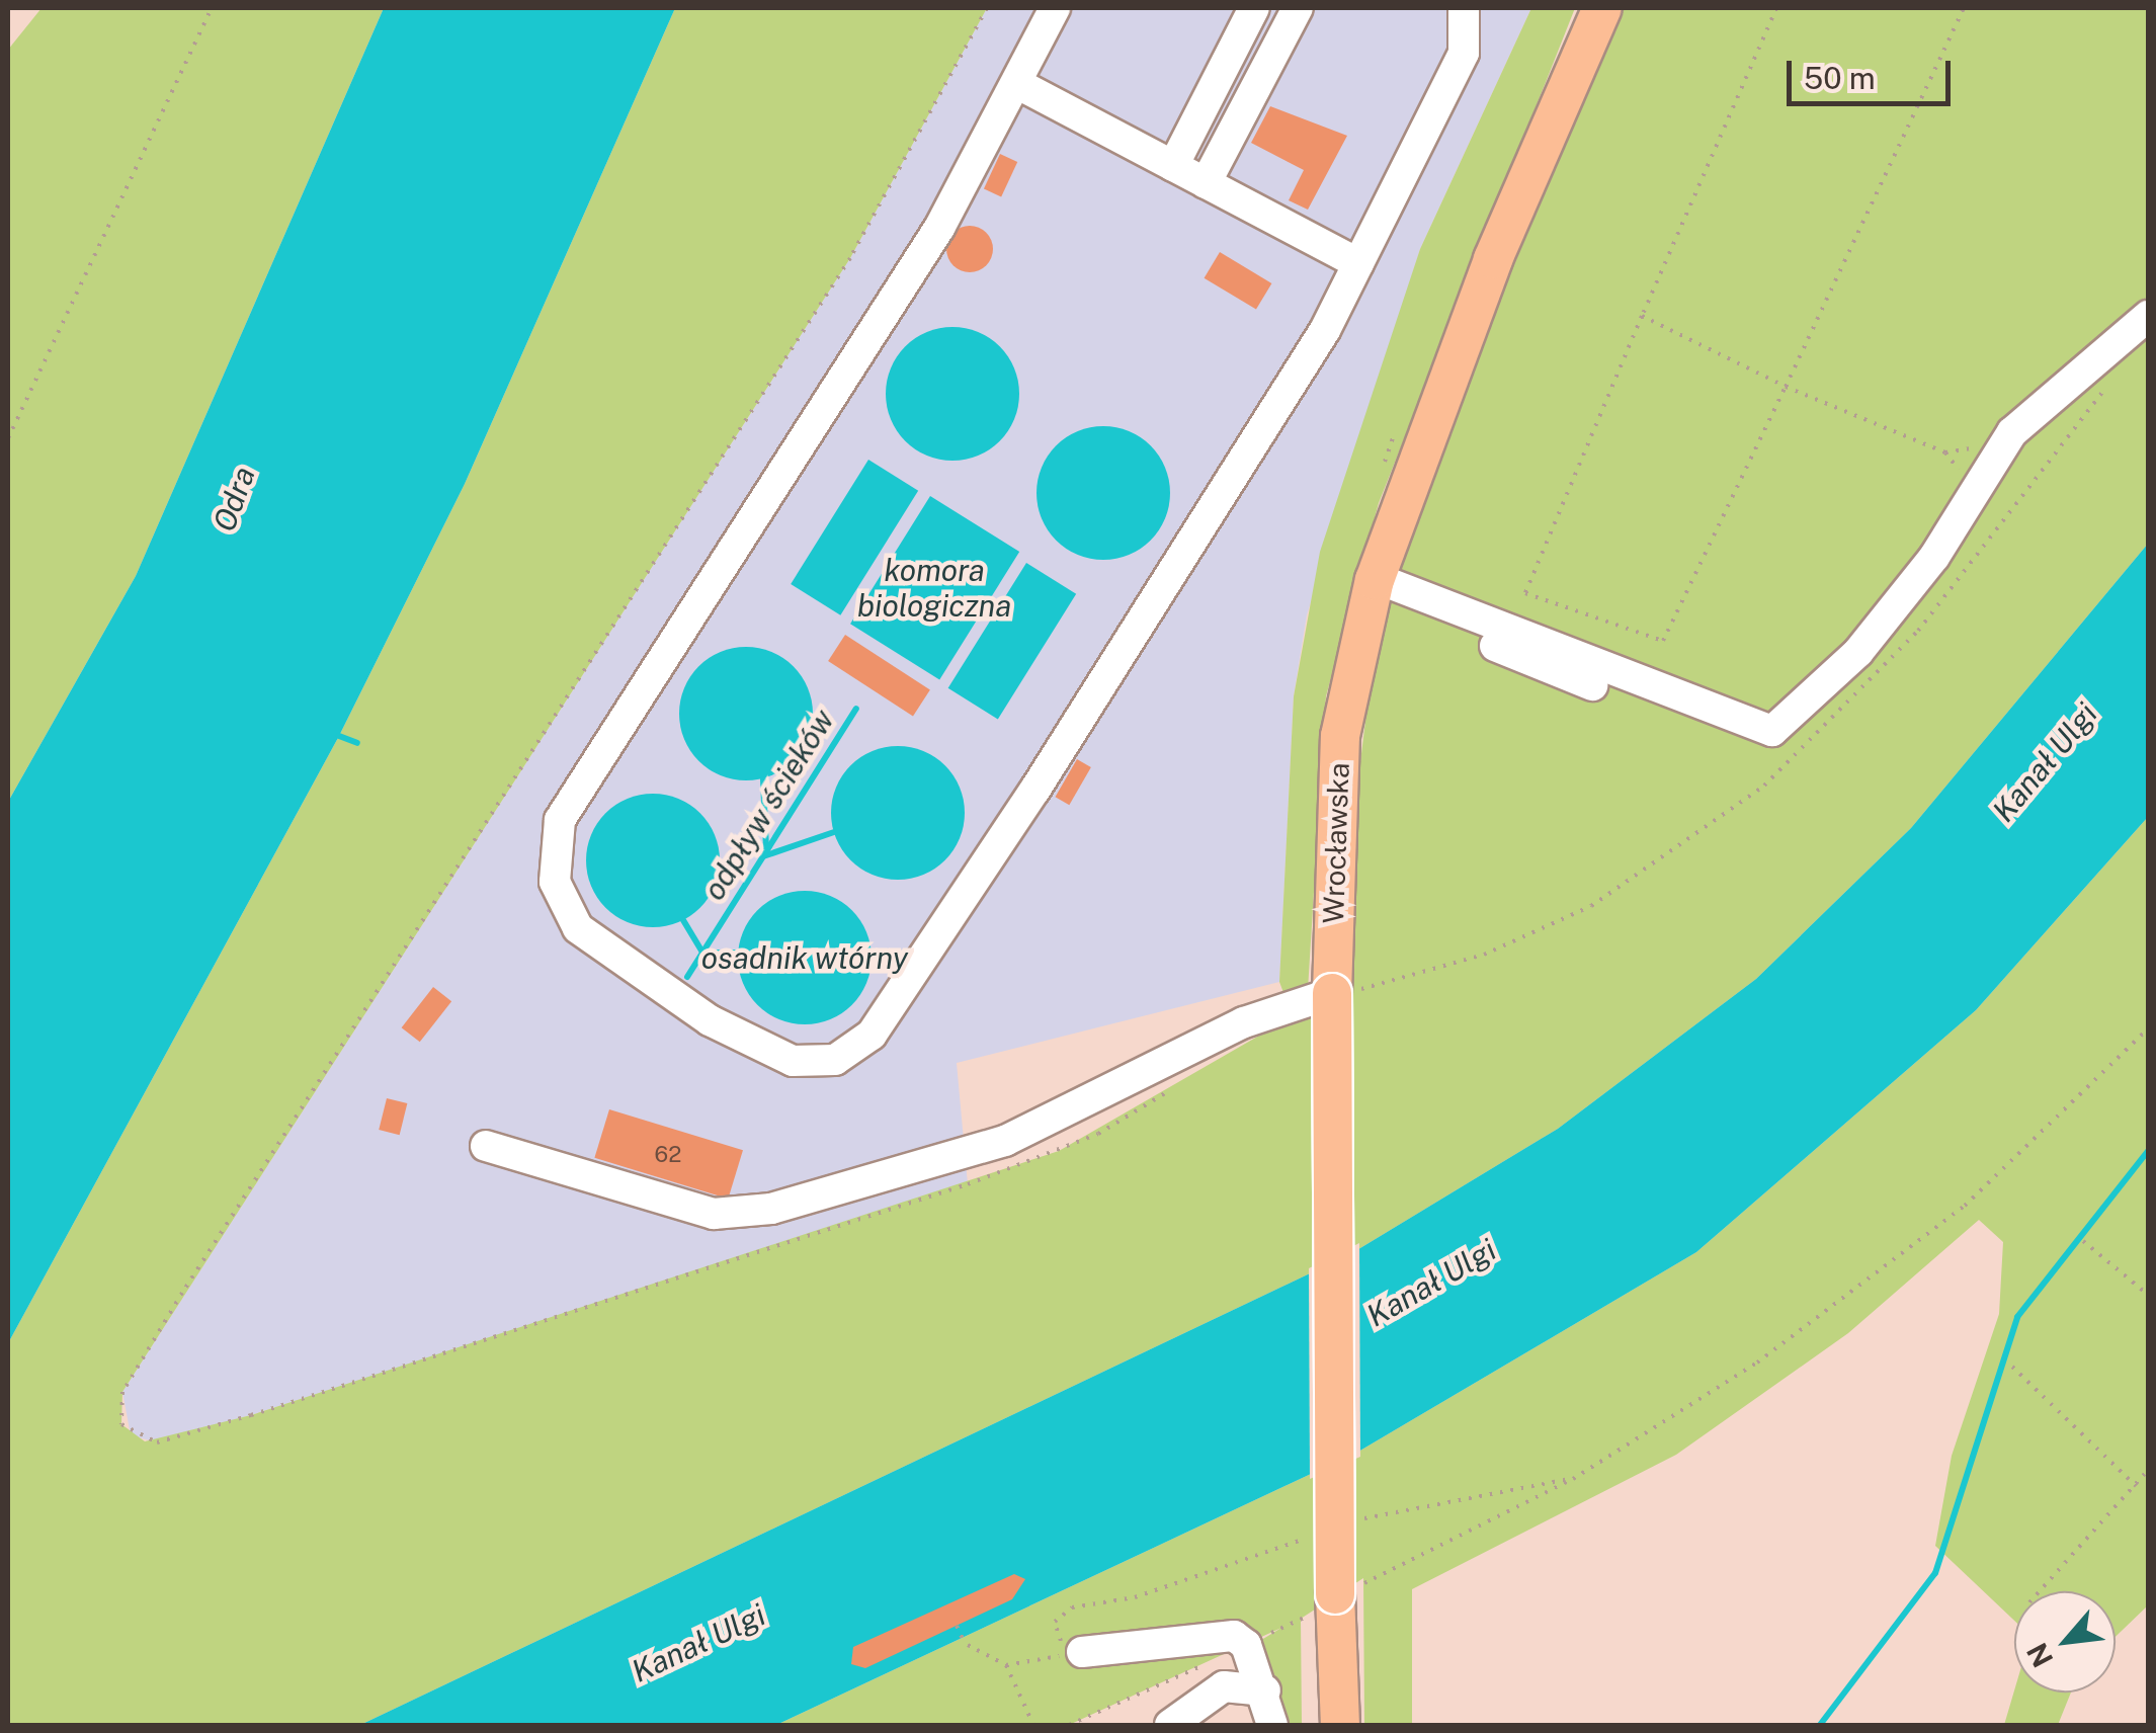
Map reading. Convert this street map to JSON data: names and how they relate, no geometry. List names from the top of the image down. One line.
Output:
{"streets":{"main road":["Wrocławska"]},"water":["Odra","komora biologiczna","Kanał Ulgi","odpływ ścieków","osadnik wtórny"],"house_numbers":["62"],"scale_bar":"50 m","north":"bottom left"}
